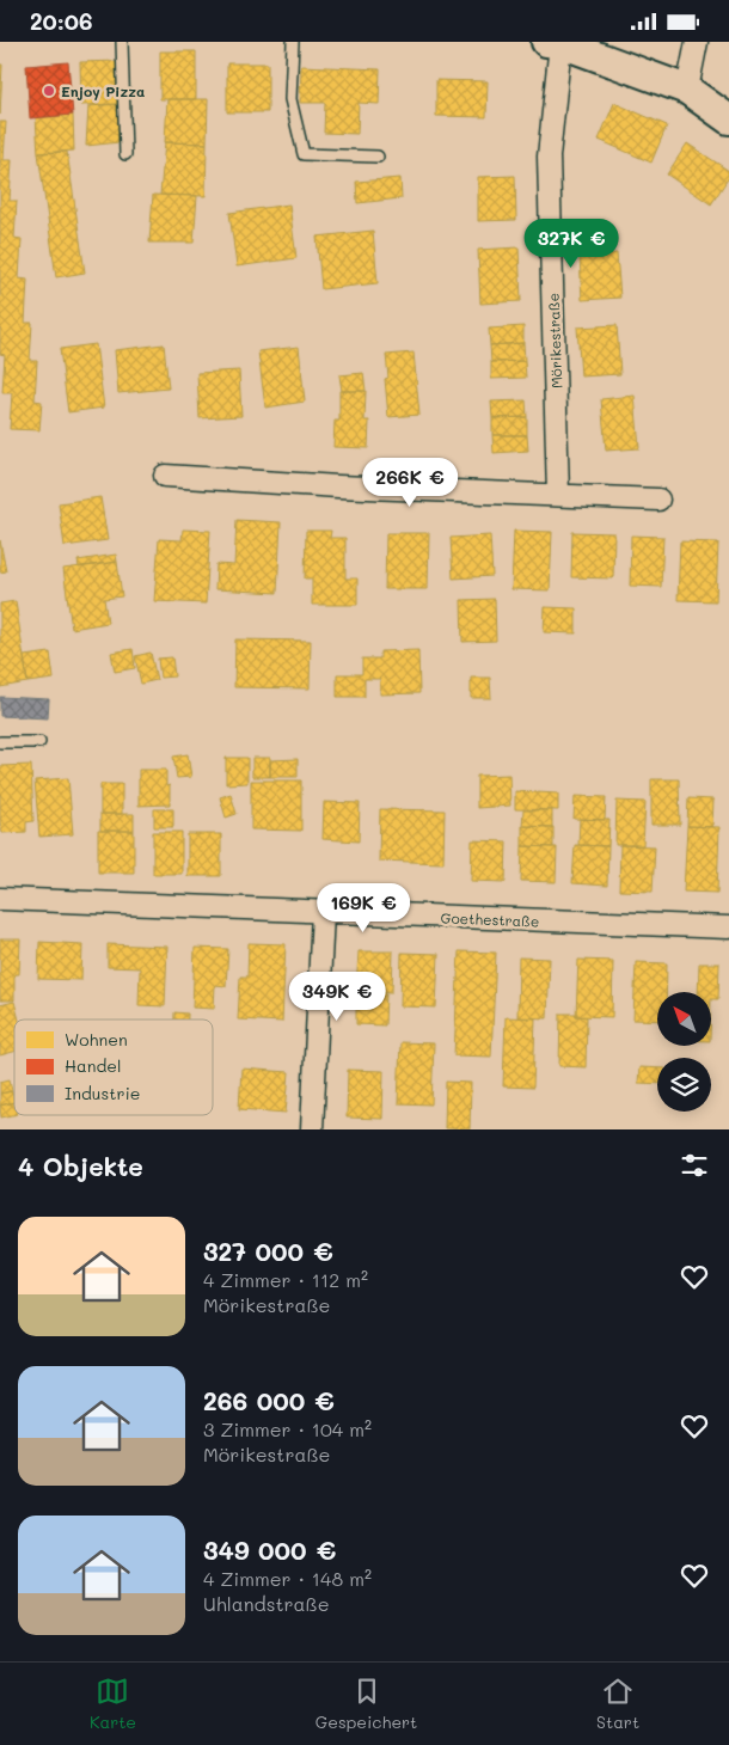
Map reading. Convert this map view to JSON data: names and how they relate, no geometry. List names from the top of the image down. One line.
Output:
{"streets":{"street":["Mörikestraße","Goethestraße"]},"places":["Enjoy Pizza"],"legend":["Wohnen","Handel","Industrie"],"north":"top left","page":{"status":"20:06","price":["327K €","266K €","169K €","349K €"],"heading":"4 Objekte","list":[{"name":"327 000 €","note":"4 Zimmer · 112 m² · Mörikestraße"},{"name":"266 000 €","note":"3 Zimmer · 104 m² · Mörikestraße"},{"name":"349 000 €","note":"4 Zimmer · 148 m² · Uhlandstraße"}],"tabs":["Karte","Gespeichert","Start"]}}
